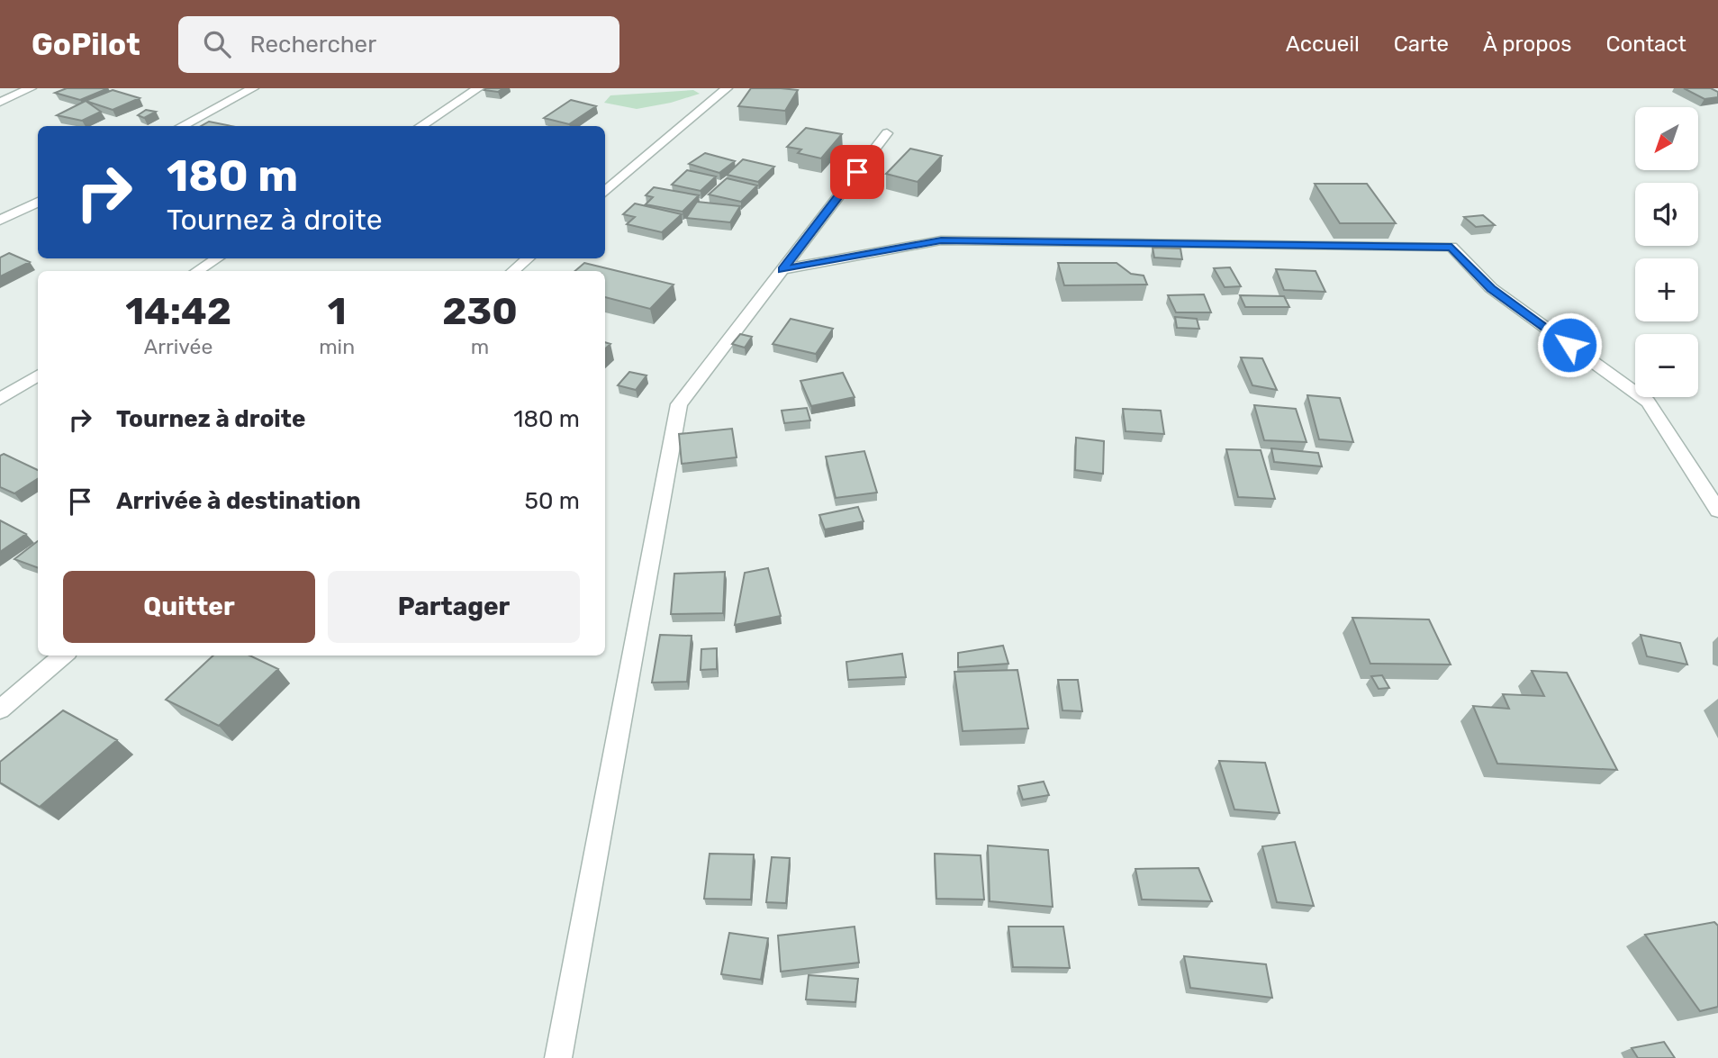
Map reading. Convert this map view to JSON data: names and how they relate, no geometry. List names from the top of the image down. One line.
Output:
{"north":"bottom left","page":{"header":"GoPilot","search":"Rechercher","nav":["Accueil","Carte","À propos","Contact"],"map_buttons":["+","−"],"turn":["180 m","Tournez à droite"],"eta":["14:42","Arrivée","1","min","230","m"],"list":[{"name":"Tournez à droite","value":"180 m"},{"name":"Arrivée à destination","value":"50 m"}],"buttons":["Quitter","Partager"]}}
